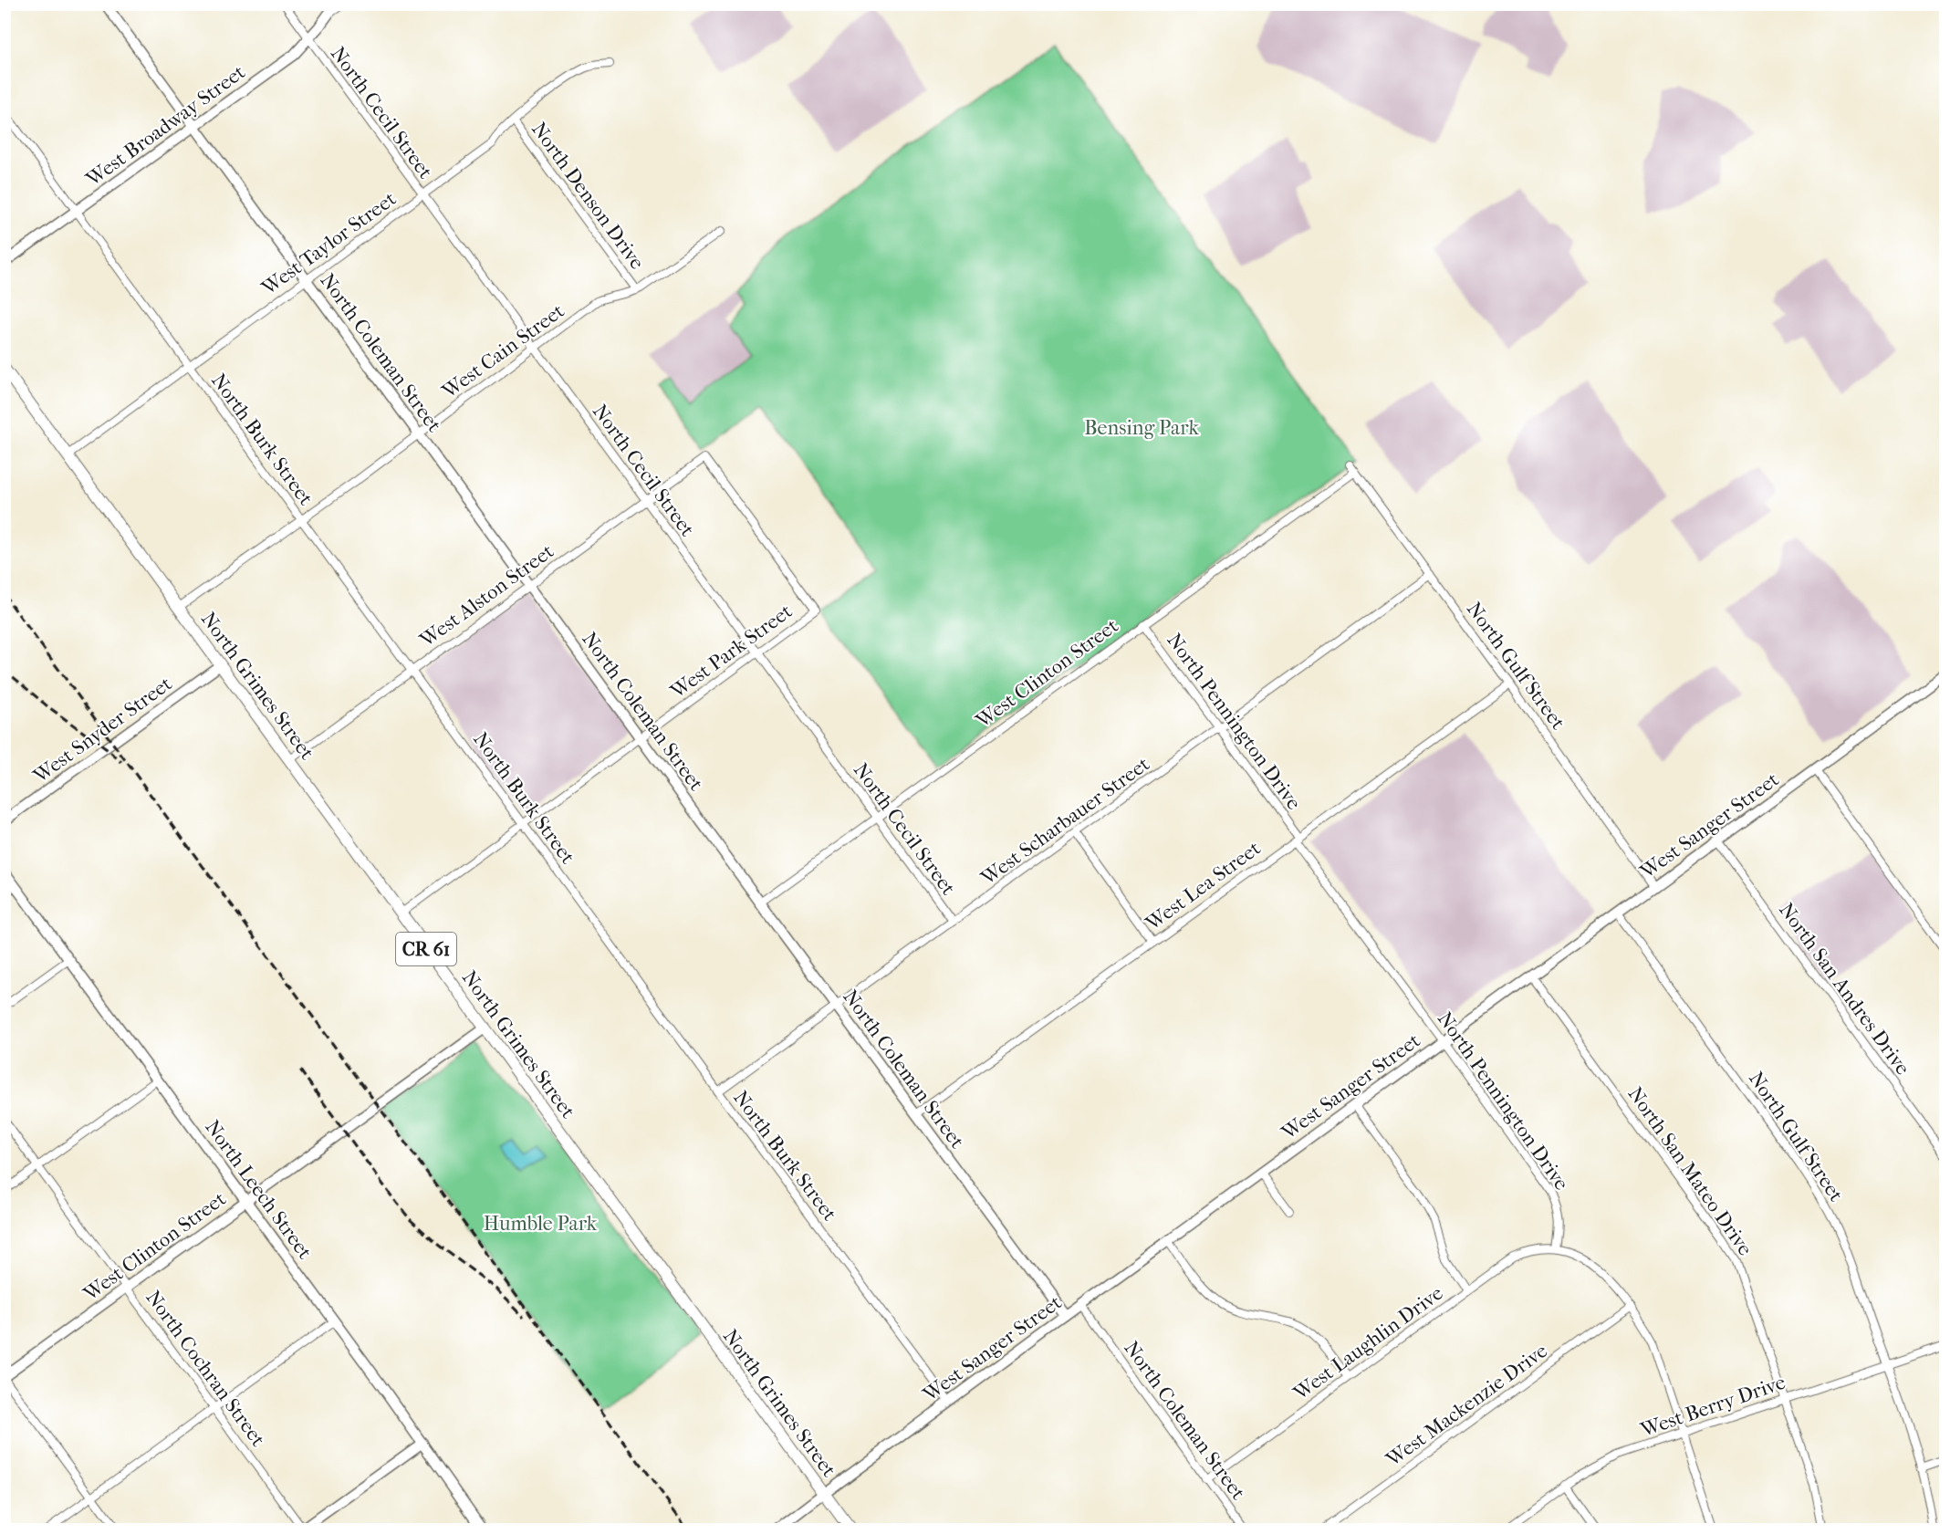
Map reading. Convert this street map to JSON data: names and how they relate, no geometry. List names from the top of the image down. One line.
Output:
{"streets":{"main road":["North Grimes Street","CR 61"],"street":["North Cecil Street","West Broadway Street","North Denson Drive","West Taylor Street","West Cain Street","North Coleman Street","North Burk Street","West Alston Street","West Park Street","North Gulf Street","West Clinton Street","North Pennington Drive","West Snyder Street","West Scharbauer Street","West Sanger Street","West Lea Street","North San Andres Drive","North San Mateo Drive","North Leech Street","West Laughlin Drive","North Cochran Street","West Mackenzie Drive","West Berry Drive"]},"crossings":[["North Cecil Street","West Broadway Street"],["North Cecil Street","West Taylor Street"],["North Cecil Street","West Cain Street"],["North Cecil Street","West Alston Street"],["North Cecil Street","West Park Street"],["North Cecil Street","West Clinton Street"],["North Cecil Street","West Scharbauer Street"],["West Broadway Street","North Coleman Street"],["West Broadway Street","North Burk Street"],["North Denson Drive","West Taylor Street"],["North Denson Drive","West Cain Street"],["West Taylor Street","North Coleman Street"],["West Taylor Street","North Burk Street"],["West Taylor Street","North Grimes Street"],["West Cain Street","North Coleman Street"],["West Cain Street","North Burk Street"],["West Cain Street","North Grimes Street"],["North Coleman Street","West Alston Street"],["North Coleman Street","West Park Street"],["North Coleman Street","West Clinton Street"],["North Coleman Street","West Scharbauer Street"],["North Coleman Street","West Sanger Street"],["North Coleman Street","West Lea Street"],["North Coleman Street","West Laughlin Drive"],["North Burk Street","West Alston Street"],["North Burk Street","West Park Street"],["North Burk Street","West Scharbauer Street"],["North Burk Street","West Sanger Street"],["West Alston Street","West Park Street"],["West Alston Street","North Grimes Street"],["West Park Street","North Grimes Street"],["North Gulf Street","West Clinton Street"],["North Gulf Street","West Scharbauer Street"],["North Gulf Street","West Sanger Street"],["North Gulf Street","West Lea Street"],["North Gulf Street","West Berry Drive"],["West Clinton Street","North Grimes Street"],["West Clinton Street","North Pennington Drive"],["West Clinton Street","North Leech Street"],["West Clinton Street","North Cochran Street"],["North Grimes Street","West Snyder Street"],["North Grimes Street","West Sanger Street"],["North Pennington Drive","West Scharbauer Street"],["North Pennington Drive","West Sanger Street"],["North Pennington Drive","West Lea Street"],["North Pennington Drive","West Laughlin Drive"],["West Sanger Street","North San Andres Drive"],["West Sanger Street","North San Mateo Drive"],["North San Mateo Drive","West Berry Drive"]],"parks":["Bensing Park","Humble Park"]}
